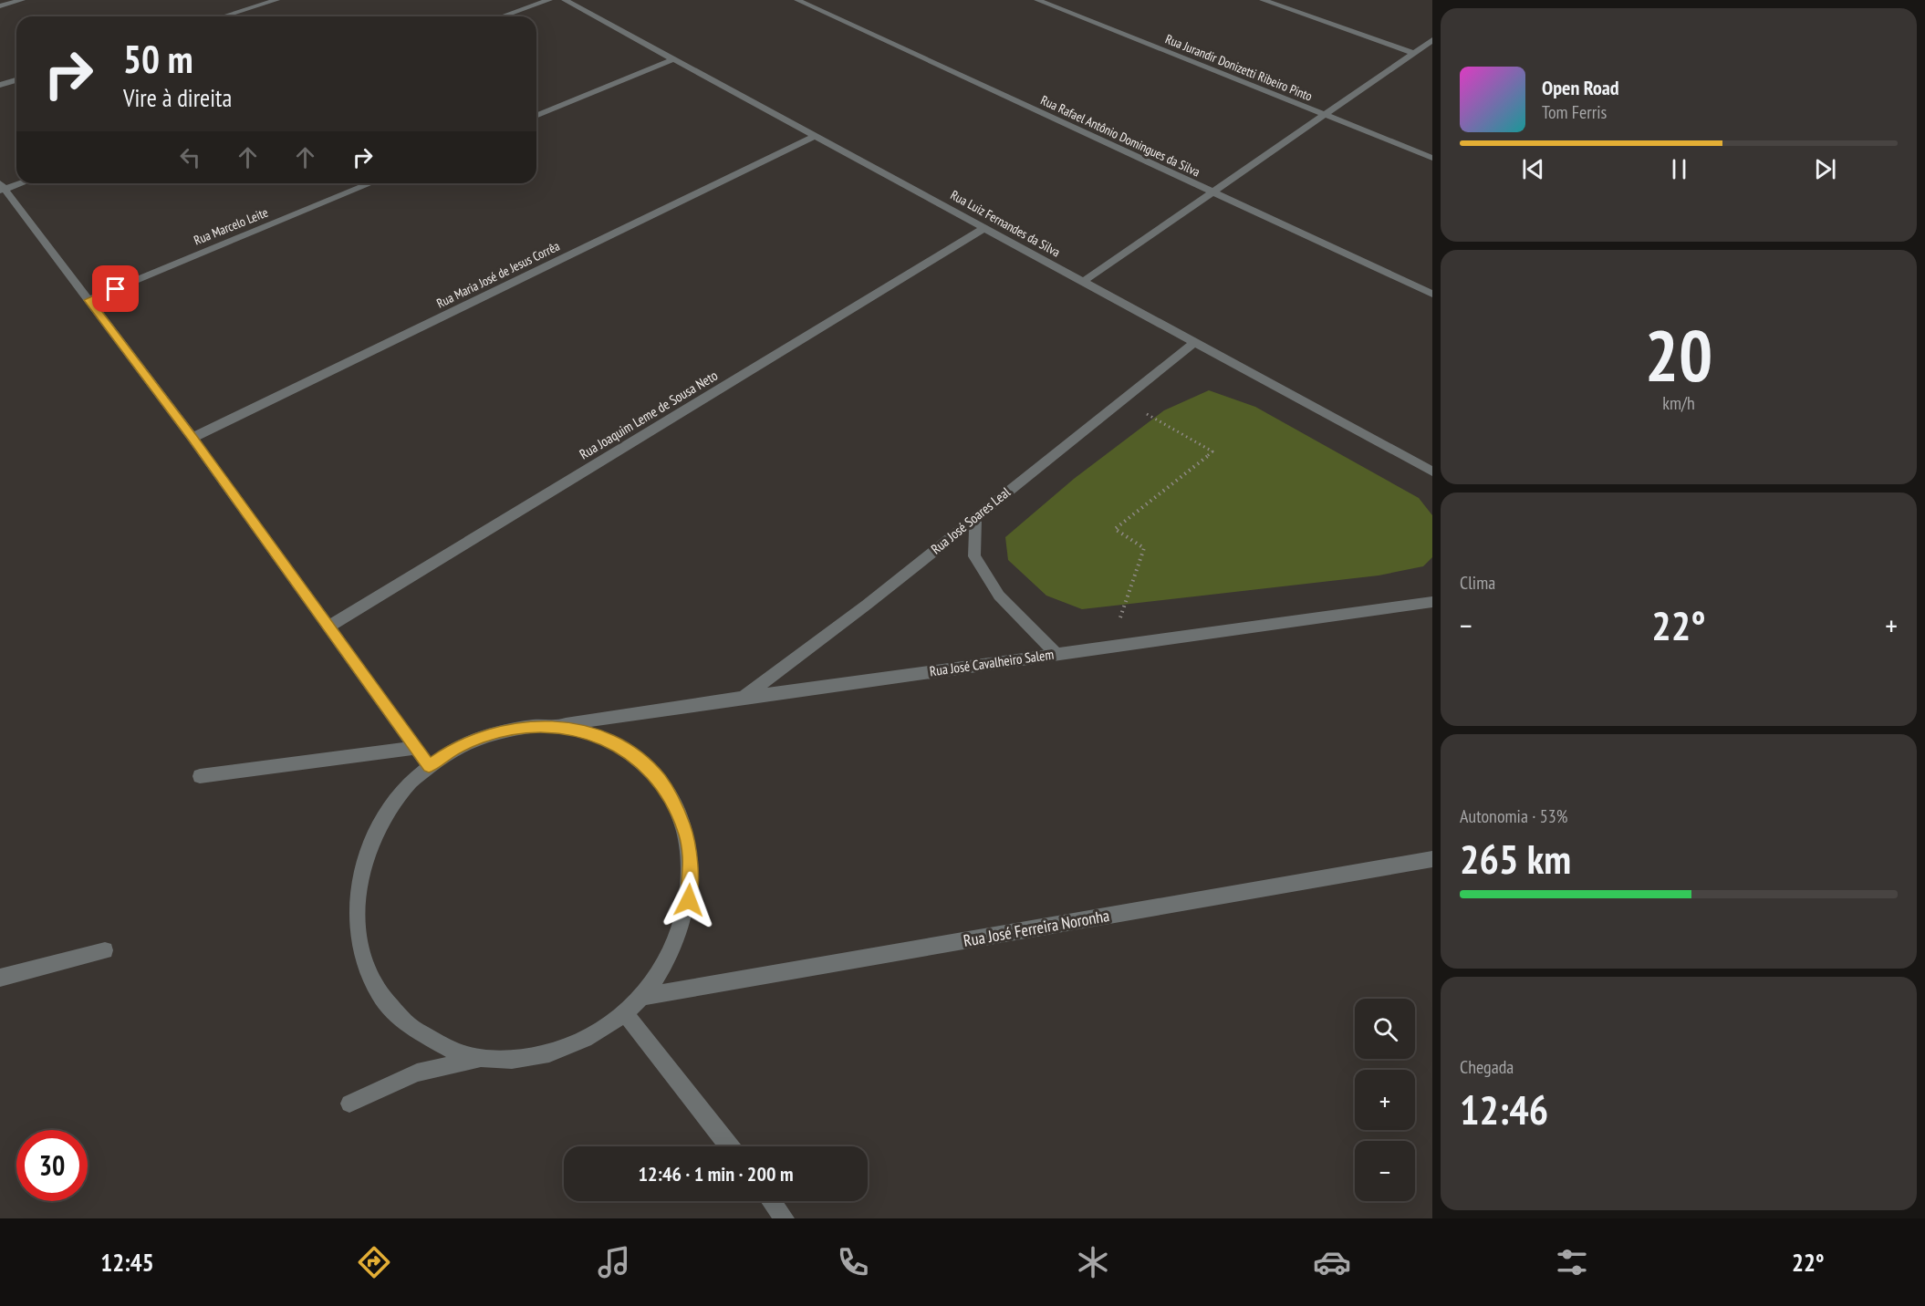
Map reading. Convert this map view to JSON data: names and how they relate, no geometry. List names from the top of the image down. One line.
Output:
{"streets":{"street":["Rua Jurandir Donizetti Ribeiro Pinto","Rua Rafael Antônio Domingues da Silva","Rua Luiz Fernandes da Silva","Rua Marcelo Leite","Rua Maria José de Jesus Corrêa","Rua Joaquim Leme de Sousa Neto","Rua José Soares Leal","Rua José Cavalheiro Salem","Rua José Ferreira Noronha"]},"crossings":[["Rua Luiz Fernandes da Silva","Rua Maria José de Jesus Corrêa"],["Rua Luiz Fernandes da Silva","Rua Joaquim Leme de Sousa Neto"],["Rua Luiz Fernandes da Silva","Rua José Soares Leal"],["Rua José Soares Leal","Rua José Cavalheiro Salem"]],"page":{"turn":["50 m","Vire à direita"],"song":["Open Road","Tom Ferris"],"tile":[["20","km/h"],"Clima",["Autonomia · 53%","265 km"],["Chegada","12:46"]],"heat":["−","22°","+"],"map_buttons":["+","−"],"limit":"30","trip":"12:46 · 1 min · 200 m","tabs":["12:45","22°"]}}
